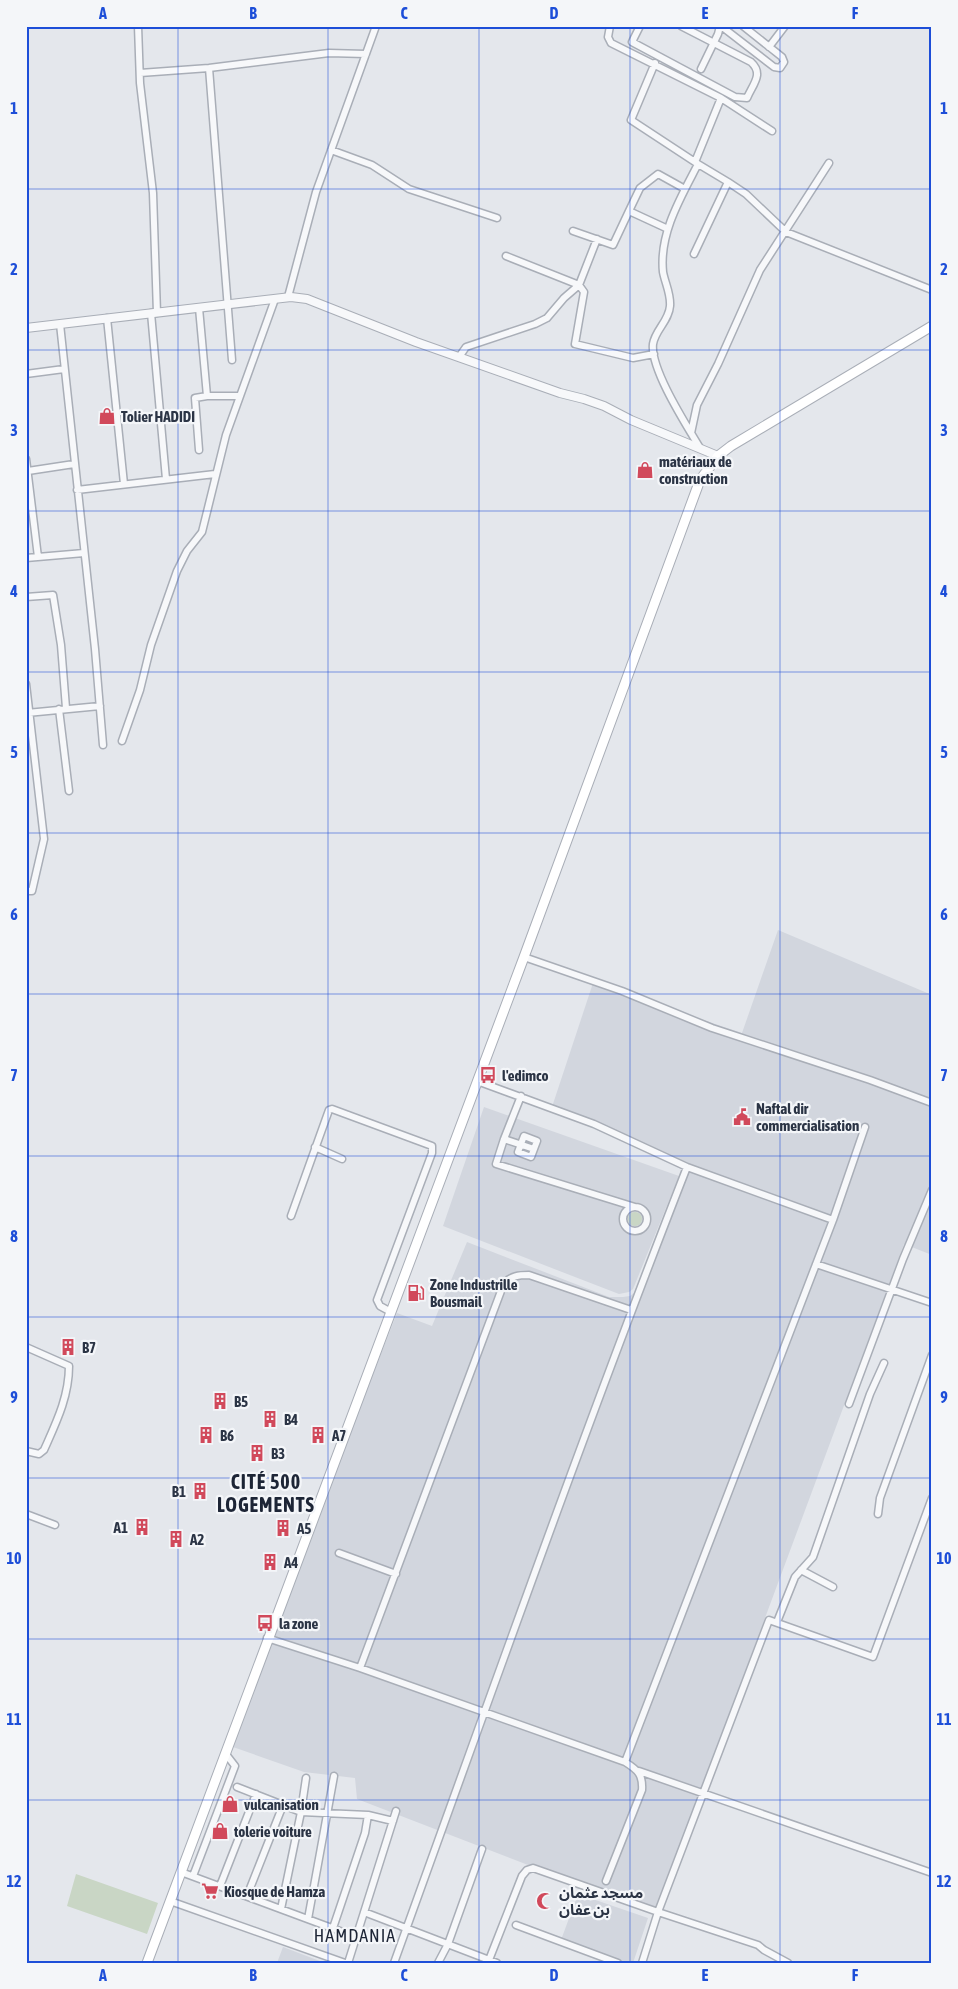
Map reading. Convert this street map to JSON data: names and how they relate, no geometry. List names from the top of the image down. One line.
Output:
{"districts":["CITÉ 500 LOGEMENTS","HAMDANIA"],"places":{"shop":["Tolier HADIDI","matériaux de construction","vulcanisation","tolerie voiture"],"bus stop":["l'edimco","la zone"],"public building":["Naftal dir commercialisation"],"fuel station":["Zone Industrille Bousmail"],"building":["B7","B5","B4","B6","A7","B3","B1","A1","A5","A2","A4"],"supermarket":["Kiosque de Hamza"],"mosque":["مسجد عثمان بن عفان"]},"grid":{"columns":["A","B","C","D","E","F"],"rows":["1","2","3","4","5","6","7","8","9","10","11","12"]}}
